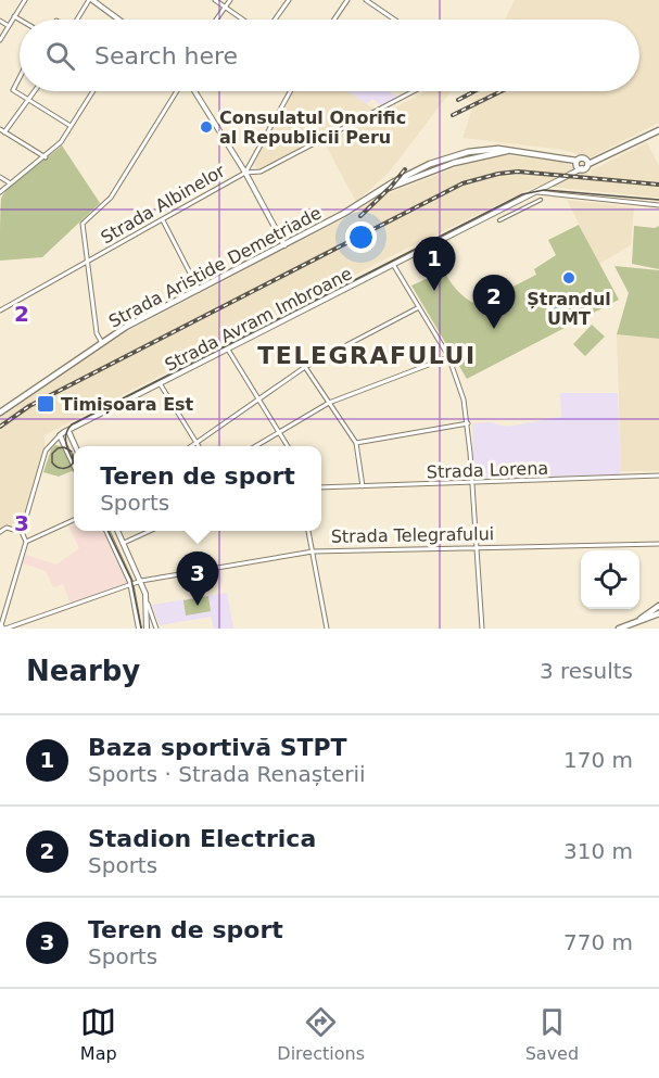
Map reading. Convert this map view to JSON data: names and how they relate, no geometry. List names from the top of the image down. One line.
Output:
{"streets":{"main road":["Strada Aristide Demetriade"],"street":["Strada Albinelor","Strada Avram Imbroane","Strada Lorena","Strada Telegrafului"]},"crossings":[["Strada Aristide Demetriade","Strada Avram Imbroane"]],"districts":["TELEGRAFULUI"],"places":{"other":["Consulatul Onorific al Republicii Peru","Ștrandul UMT"],"transit":["Timișoara Est"]},"page":{"search":"Search here","pins":["1","2","3"],"popup":["Teren de sport","Sports"],"heading":["Nearby","3 results"],"list":[{"mark":"1","name":"Baza sportivă STPT","note":"Sports · Strada Renașterii","value":"170 m"},{"mark":"2","name":"Stadion Electrica","note":"Sports","value":"310 m"},{"mark":"3","name":"Teren de sport","note":"Sports","value":"770 m"}],"nav":["Map","Directions","Saved"]},"grid":{"rows":["2","3"]}}
